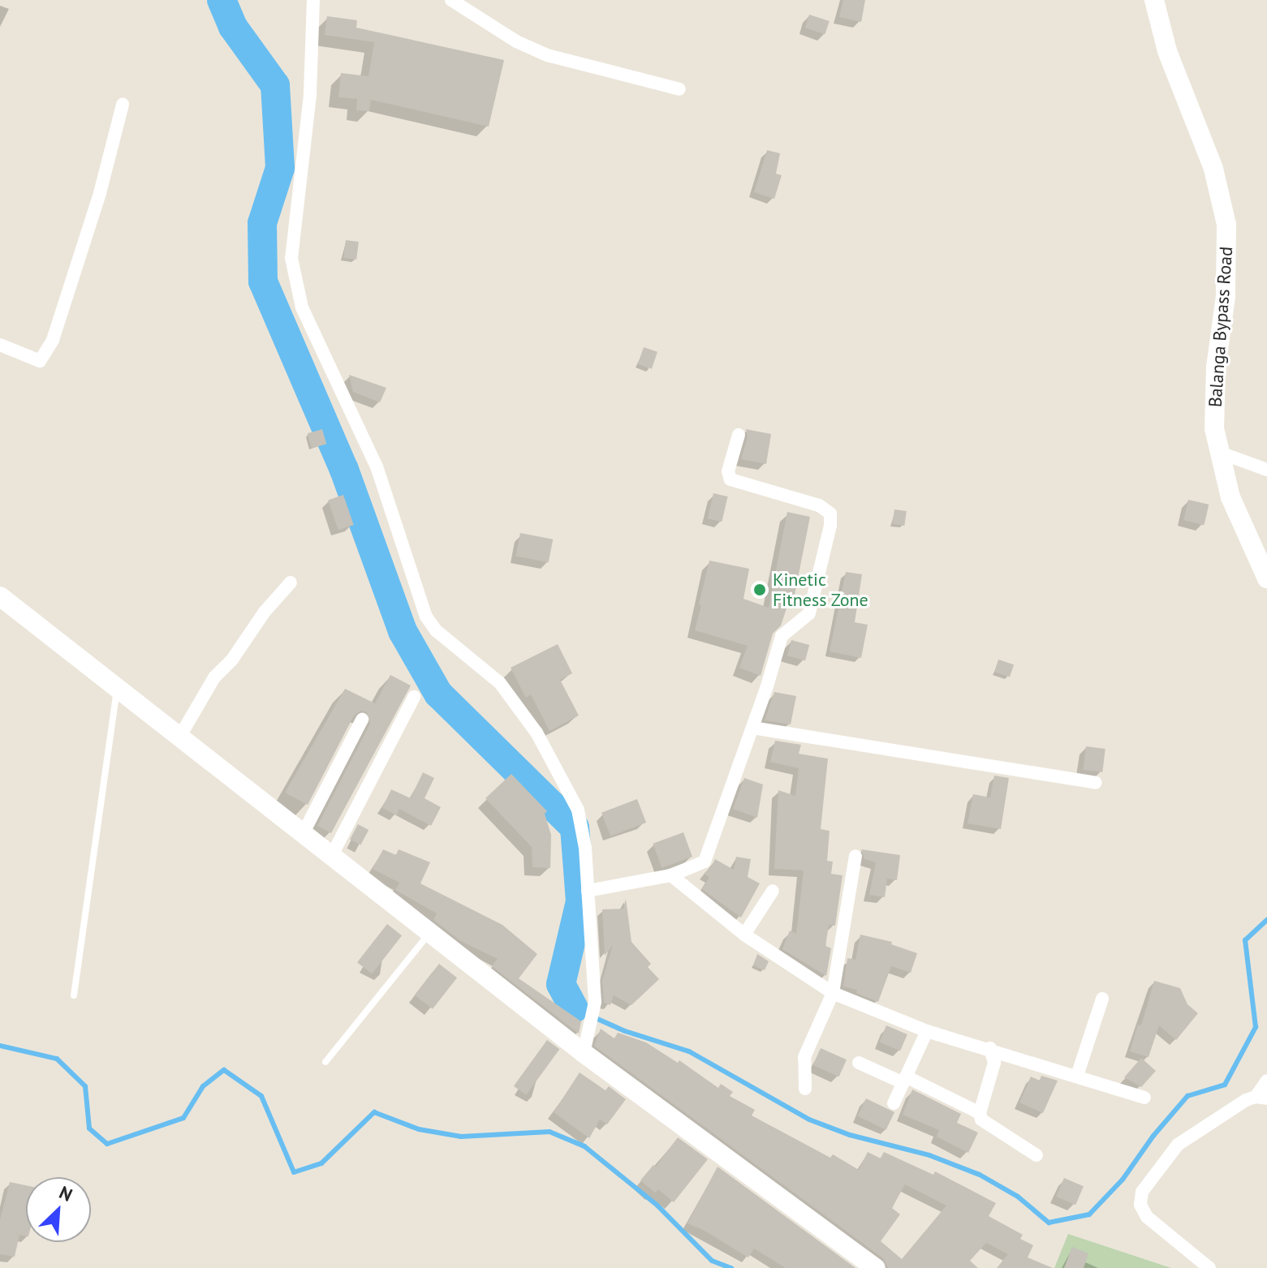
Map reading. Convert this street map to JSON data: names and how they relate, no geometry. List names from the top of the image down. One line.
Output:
{"streets":{"street":["Balanga Bypass Road"]},"places":["Kinetic Fitness Zone"],"north":"top right"}
